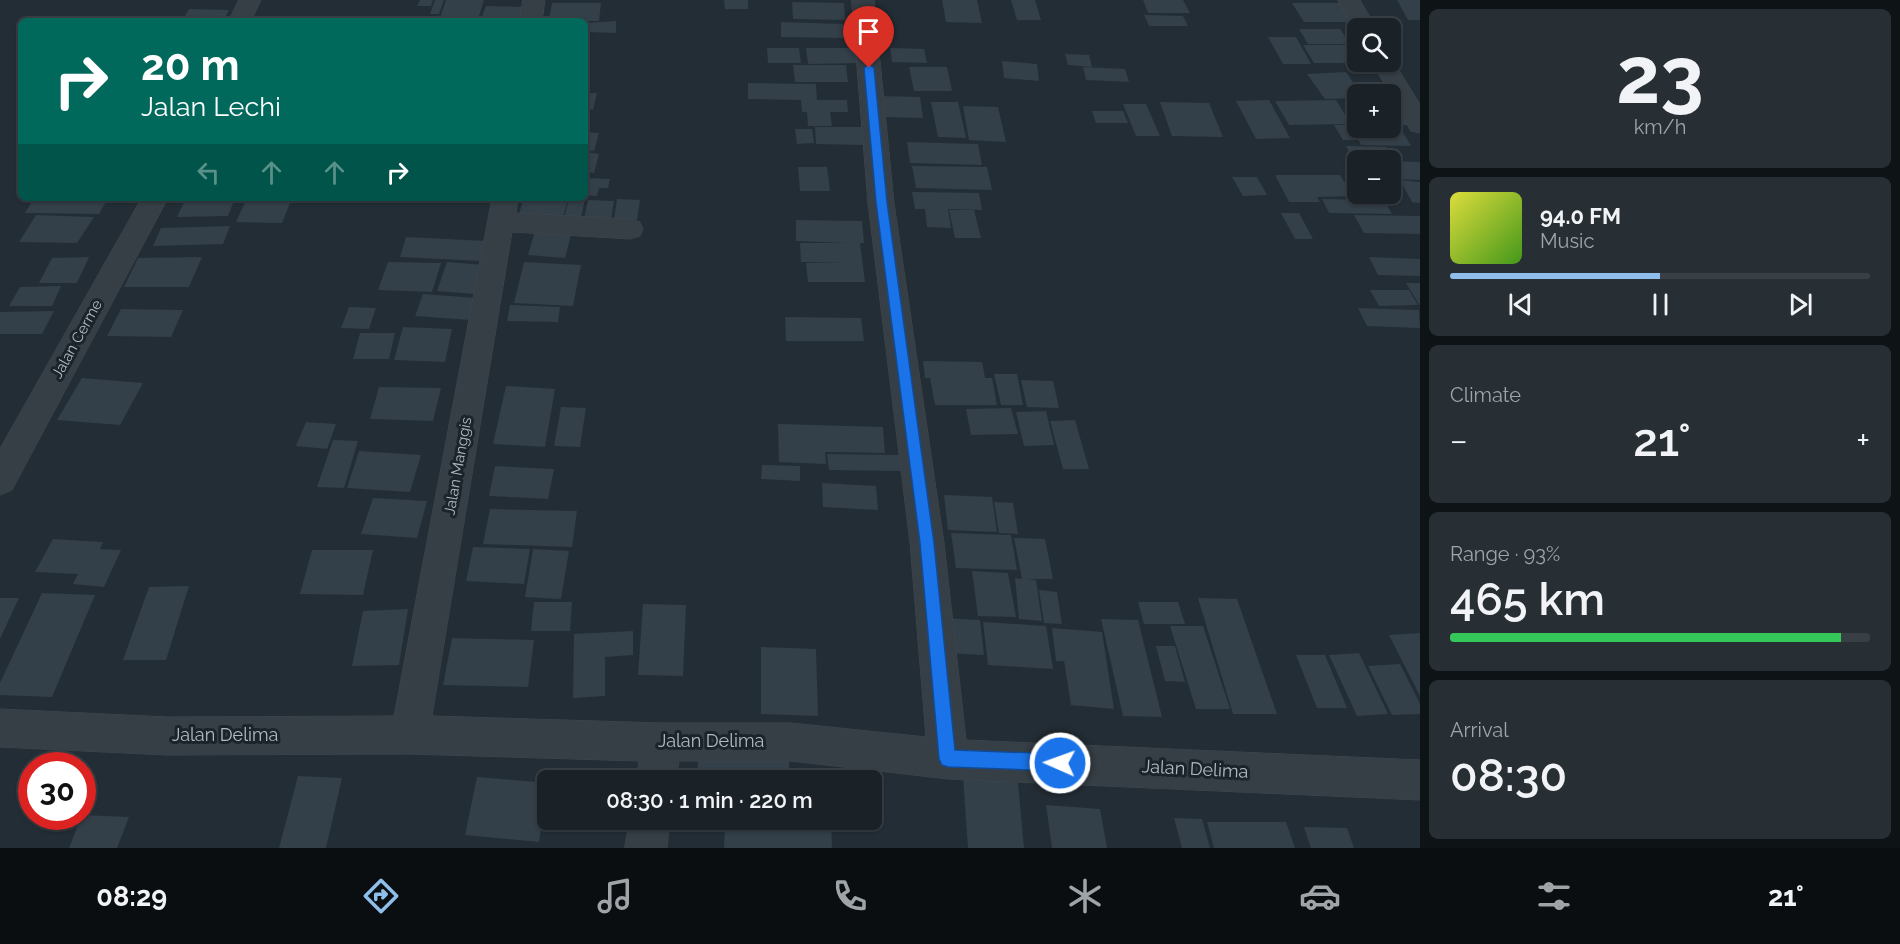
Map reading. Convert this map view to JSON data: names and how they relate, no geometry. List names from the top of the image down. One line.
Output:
{"streets":{"street":["Jalan Cerme","Jalan Manggis","Jalan Delima"]},"crossings":[["Jalan Manggis","Jalan Delima"]],"page":{"tile":[["23","km/h"],"Climate",["Range · 93%","465 km"],["Arrival","08:30"]],"map_buttons":["+","−"],"turn":["20 m","Jalan Lechi"],"song":["94.0 FM","Music"],"heat":["−","21°","+"],"limit":"30","trip":"08:30 · 1 min · 220 m","tabs":["08:29","21°"]}}
